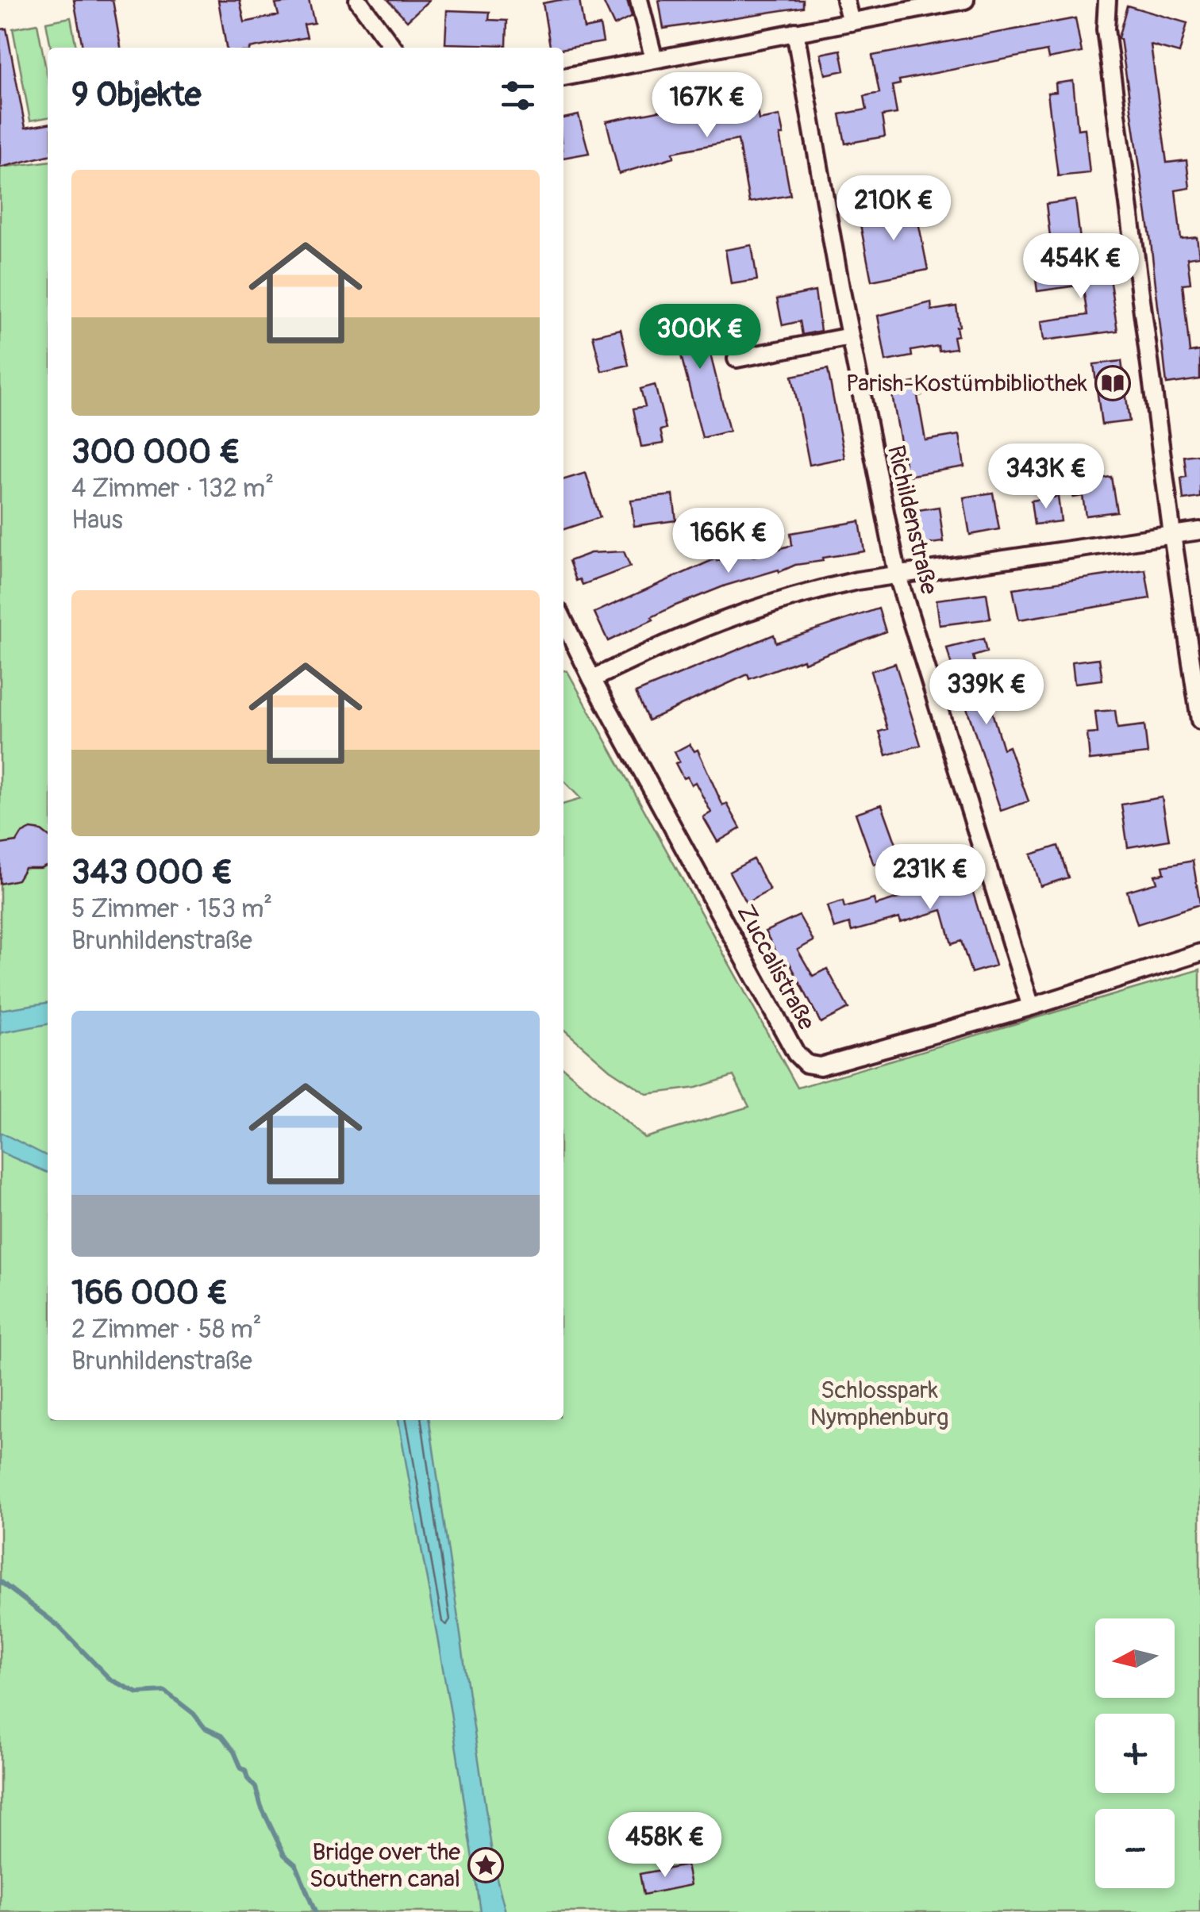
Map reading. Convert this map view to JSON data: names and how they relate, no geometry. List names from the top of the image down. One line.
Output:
{"streets":{"street":["Richildenstraße","Zuccalistraße"]},"crossings":[["Richildenstraße","Zuccalistraße"]],"parks":["Schlosspark Nymphenburg"],"places":{"library":["Parish-Kostümbibliothek"],"place":["Bridge over the Southern canal"]},"north":"left","page":{"heading":"9 Objekte","price":["167K €","210K €","454K €","300K €","343K €","166K €","339K €","231K €","458K €"],"list":[{"name":"300 000 €","note":"4 Zimmer · 132 m² · Haus"},{"name":"343 000 €","note":"5 Zimmer · 153 m² · Brunhildenstraße"},{"name":"166 000 €","note":"2 Zimmer · 58 m² · Brunhildenstraße"}],"map_buttons":["+","−"]}}
